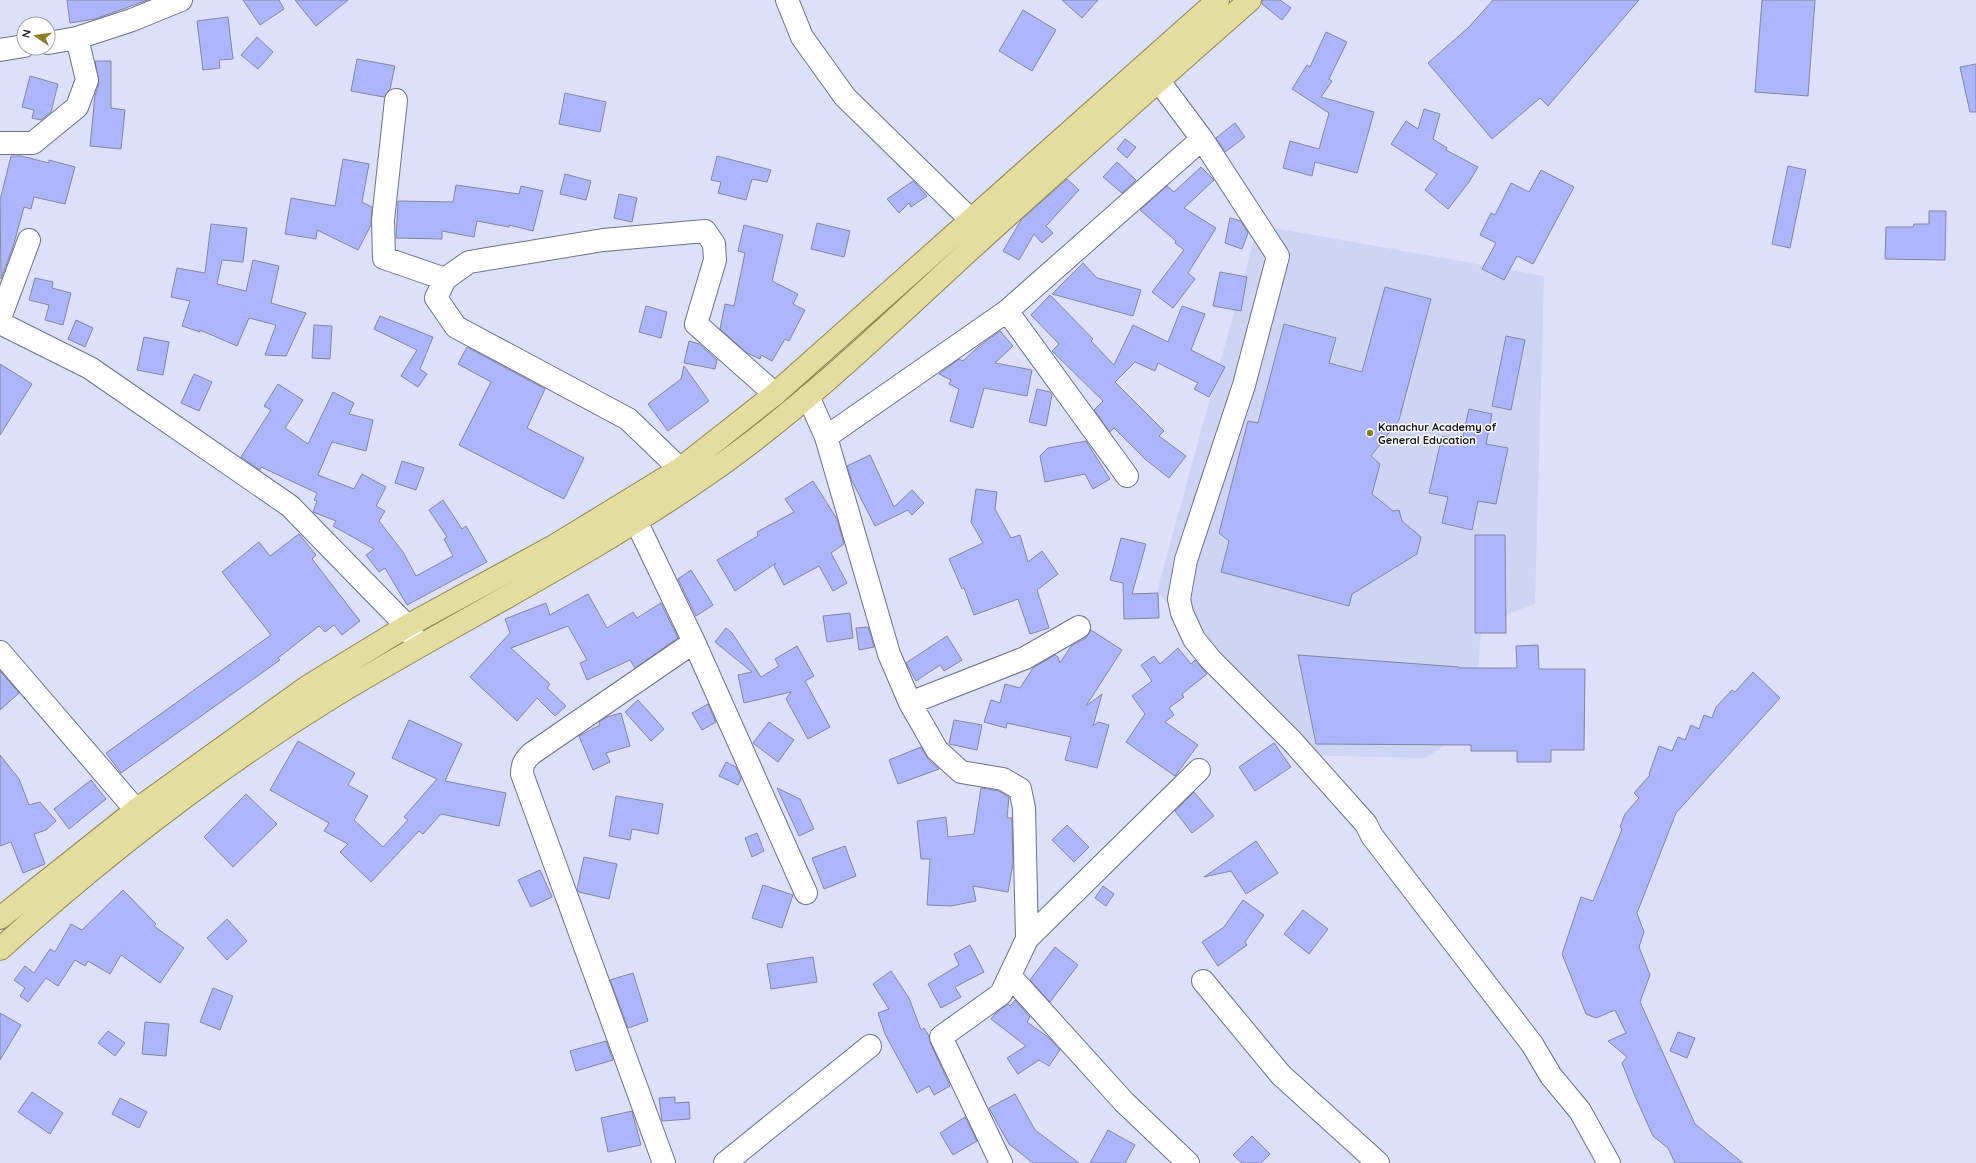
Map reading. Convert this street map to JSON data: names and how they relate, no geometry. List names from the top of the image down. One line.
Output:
{"places":["Kanachur Academy of General Education"],"north":"left"}
